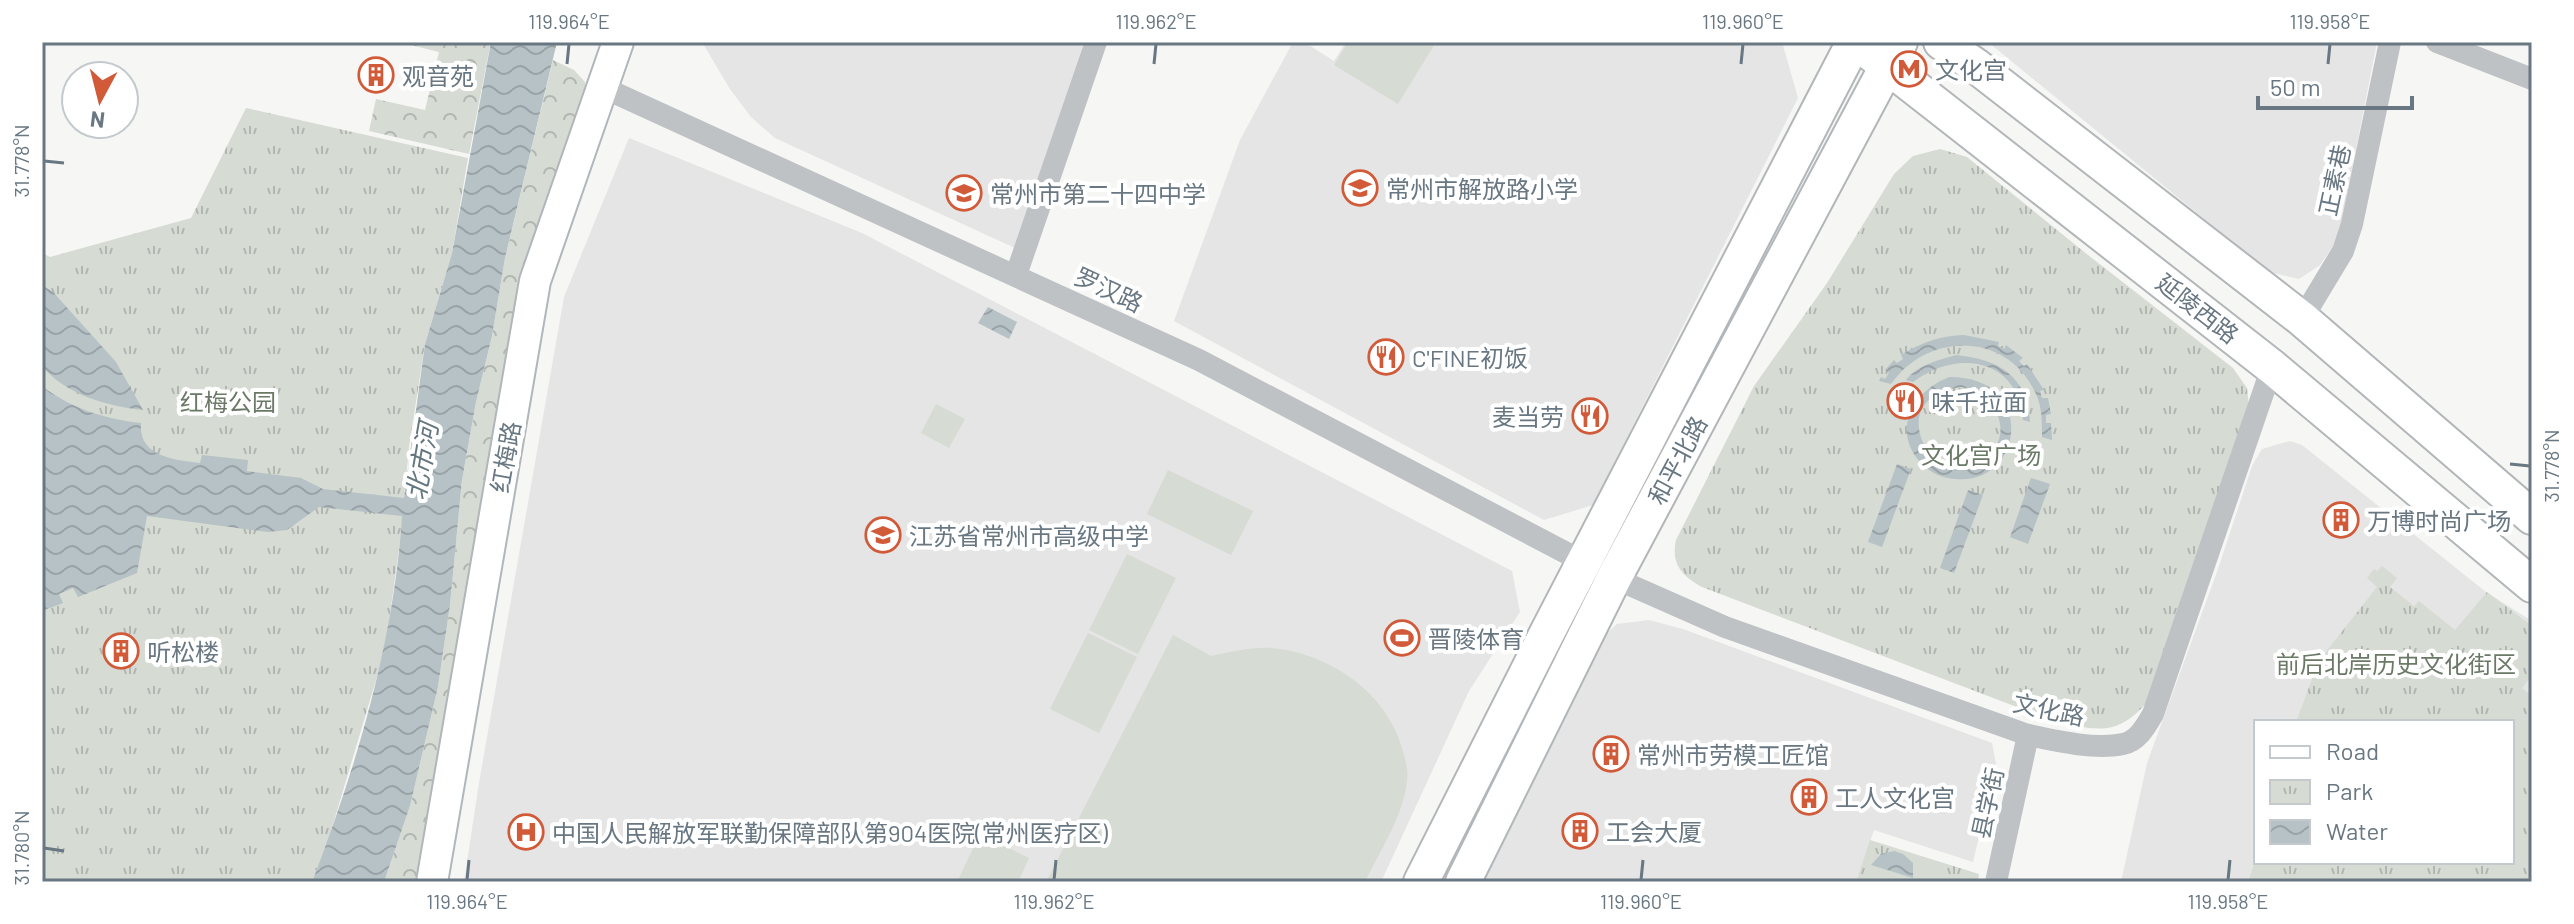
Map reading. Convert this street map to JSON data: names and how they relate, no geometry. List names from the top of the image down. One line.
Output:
{"streets":{"main road":["延陵西路","和平北路"],"street":["正素巷","罗汉路","红梅路","文化路","县学街"]},"crossings":[["罗汉路","红梅路"],["罗汉路","和平北路"],["罗汉路","文化路"],["延陵西路","和平北路"],["延陵西路","文化路"],["和平北路","文化路"],["文化路","县学街"]],"water":["北市河"],"parks":["红梅公园","文化宫广场","前后北岸历史文化街区"],"places":{"metro station":["文化宫"],"building":["观音苑","万博时尚广场","听松楼","常州市劳模工匠馆","工人文化宫","工会大厦"],"school or university":["常州市解放路小学","常州市第二十四中学","江苏省常州市高级中学"],"restaurant":["C'FINE初饭","味千拉面","麦当劳"],"sports":["晋陵体育"],"hospital":["中国人民解放军联勤保障部队第904医院(常州医疗区)"]},"legend":["Road","Park","Water"],"scale_bar":"50 m","north":"bottom","coordinates":["119.964°E","119.962°E","119.960°E","119.958°E","31.778°N","31.780°N"]}
